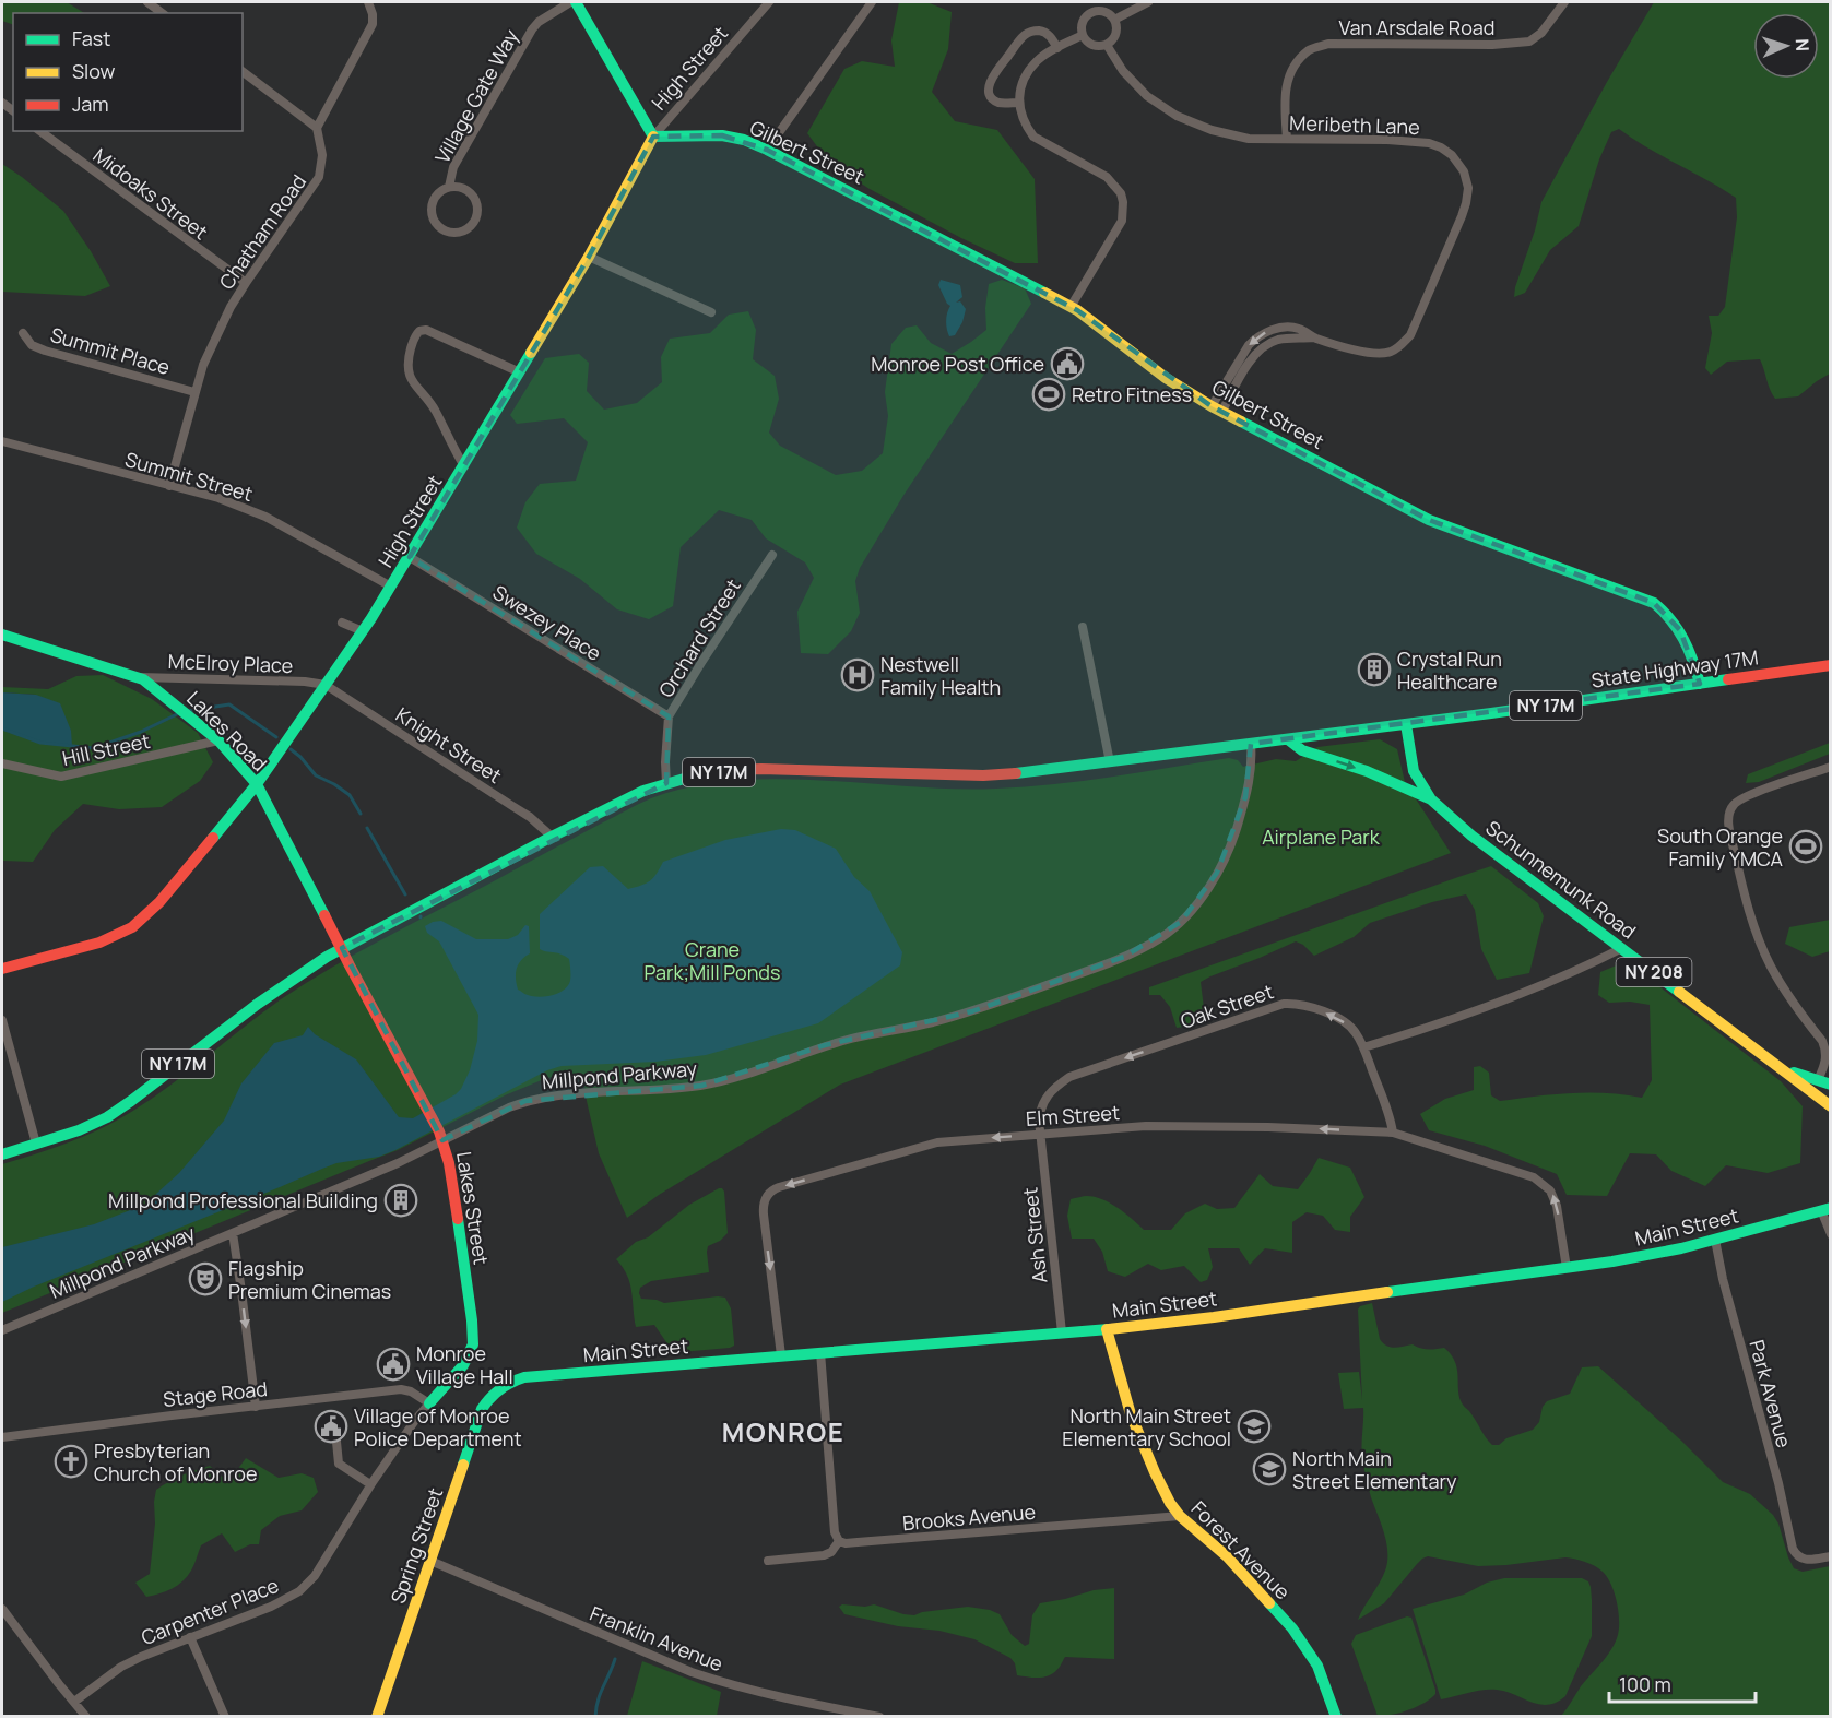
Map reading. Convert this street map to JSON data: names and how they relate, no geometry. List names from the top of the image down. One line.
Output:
{"streets":{"street":["Van Arsdale Road","High Street","Village Gate Way","Meribeth Lane","Gilbert Street","Midoaks Street","Chatham Road","Summit Place","Summit Street","Swezey Place","Orchard Street","McElroy Place","State Highway 17M","NY 17M","Lakes Road","Knight Street","Hill Street","Schunnemunk Road","NY 208","Oak Street","Millpond Parkway","Elm Street","Lakes Street","Main Street","Ash Street","Stage Road","Park Avenue","Brooks Avenue","Spring Street","Forest Avenue","Carpenter Place","Franklin Avenue"]},"crossings":[["Van Arsdale Road","Meribeth Lane"],["High Street","Gilbert Street"],["High Street","Summit Street"],["High Street","Swezey Place"],["High Street","McElroy Place"],["High Street","Lakes Road"],["High Street","Knight Street"],["Meribeth Lane","Gilbert Street"],["Gilbert Street","State Highway 17M"],["Midoaks Street","Chatham Road"],["Chatham Road","Summit Place"],["Chatham Road","Summit Street"],["Swezey Place","Orchard Street"],["Orchard Street","NY 17M"],["McElroy Place","Lakes Road"],["McElroy Place","Knight Street"],["State Highway 17M","NY 17M"],["State Highway 17M","Schunnemunk Road"],["State Highway 17M","Millpond Parkway"],["NY 17M","Lakes Road"],["NY 17M","Knight Street"],["NY 17M","Millpond Parkway"],["NY 17M","Lakes Street"],["Lakes Road","Hill Street"],["Lakes Road","Lakes Street"],["Schunnemunk Road","NY 208"],["Oak Street","Elm Street"],["Oak Street","Ash Street"],["Millpond Parkway","Lakes Street"],["Elm Street","Main Street"],["Elm Street","Ash Street"],["Lakes Street","Stage Road"],["Lakes Street","Carpenter Place"],["Main Street","Ash Street"],["Main Street","Park Avenue"],["Main Street","Spring Street"],["Main Street","Forest Avenue"],["Stage Road","Carpenter Place"],["Brooks Avenue","Forest Avenue"],["Spring Street","Franklin Avenue"]],"one_way":["Oak Street"],"districts":["MONROE"],"parks":["Airplane Park","Crane Park;Mill Ponds"],"places":{"public building":["Monroe Post Office","Monroe Village Hall","Village of Monroe Police Department"],"sports":["Retro Fitness","South Orange Family YMCA"],"building":["Crystal Run Healthcare","Millpond Professional Building"],"hospital":["Nestwell Family Health"],"theatre":["Flagship Premium Cinemas"],"school or university":["North Main Street Elementary School","North Main Street Elementary"],"church":["Presbyterian Church of Monroe"]},"legend":["Fast","Slow","Jam"],"scale_bar":"100 m","north":"right"}
